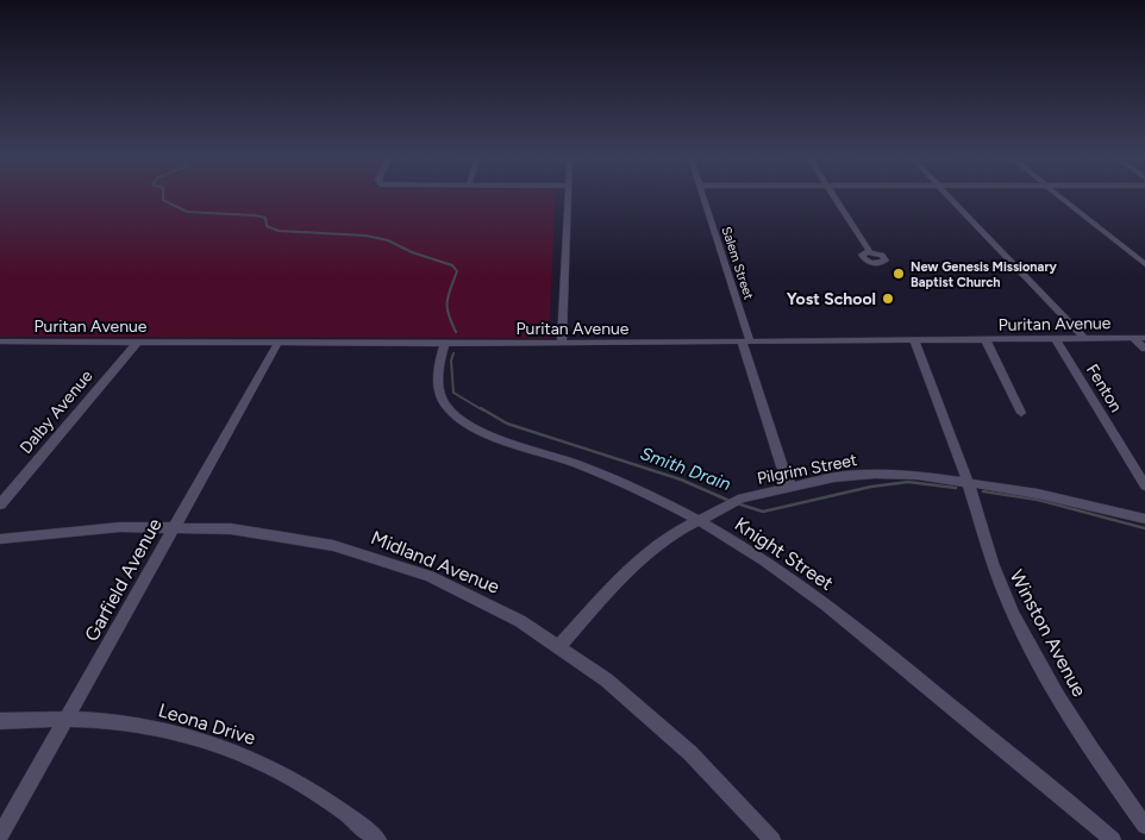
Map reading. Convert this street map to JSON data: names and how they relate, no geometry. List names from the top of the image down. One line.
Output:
{"streets":{"street":["Salem Street","Puritan Avenue","Fenton","Dalby Avenue","Pilgrim Street","Knight Street","Midland Avenue","Garfield Avenue","Winston Avenue","Leona Drive"]},"crossings":[["Salem Street","Puritan Avenue"],["Salem Street","Pilgrim Street"],["Puritan Avenue","Fenton"],["Puritan Avenue","Dalby Avenue"],["Puritan Avenue","Knight Street"],["Puritan Avenue","Garfield Avenue"],["Puritan Avenue","Winston Avenue"],["Pilgrim Street","Knight Street"],["Pilgrim Street","Midland Avenue"],["Pilgrim Street","Winston Avenue"],["Midland Avenue","Garfield Avenue"],["Garfield Avenue","Leona Drive"]],"water":["Smith Drain"],"places":["New Genesis Missionary Baptist Church","Yost School"]}
